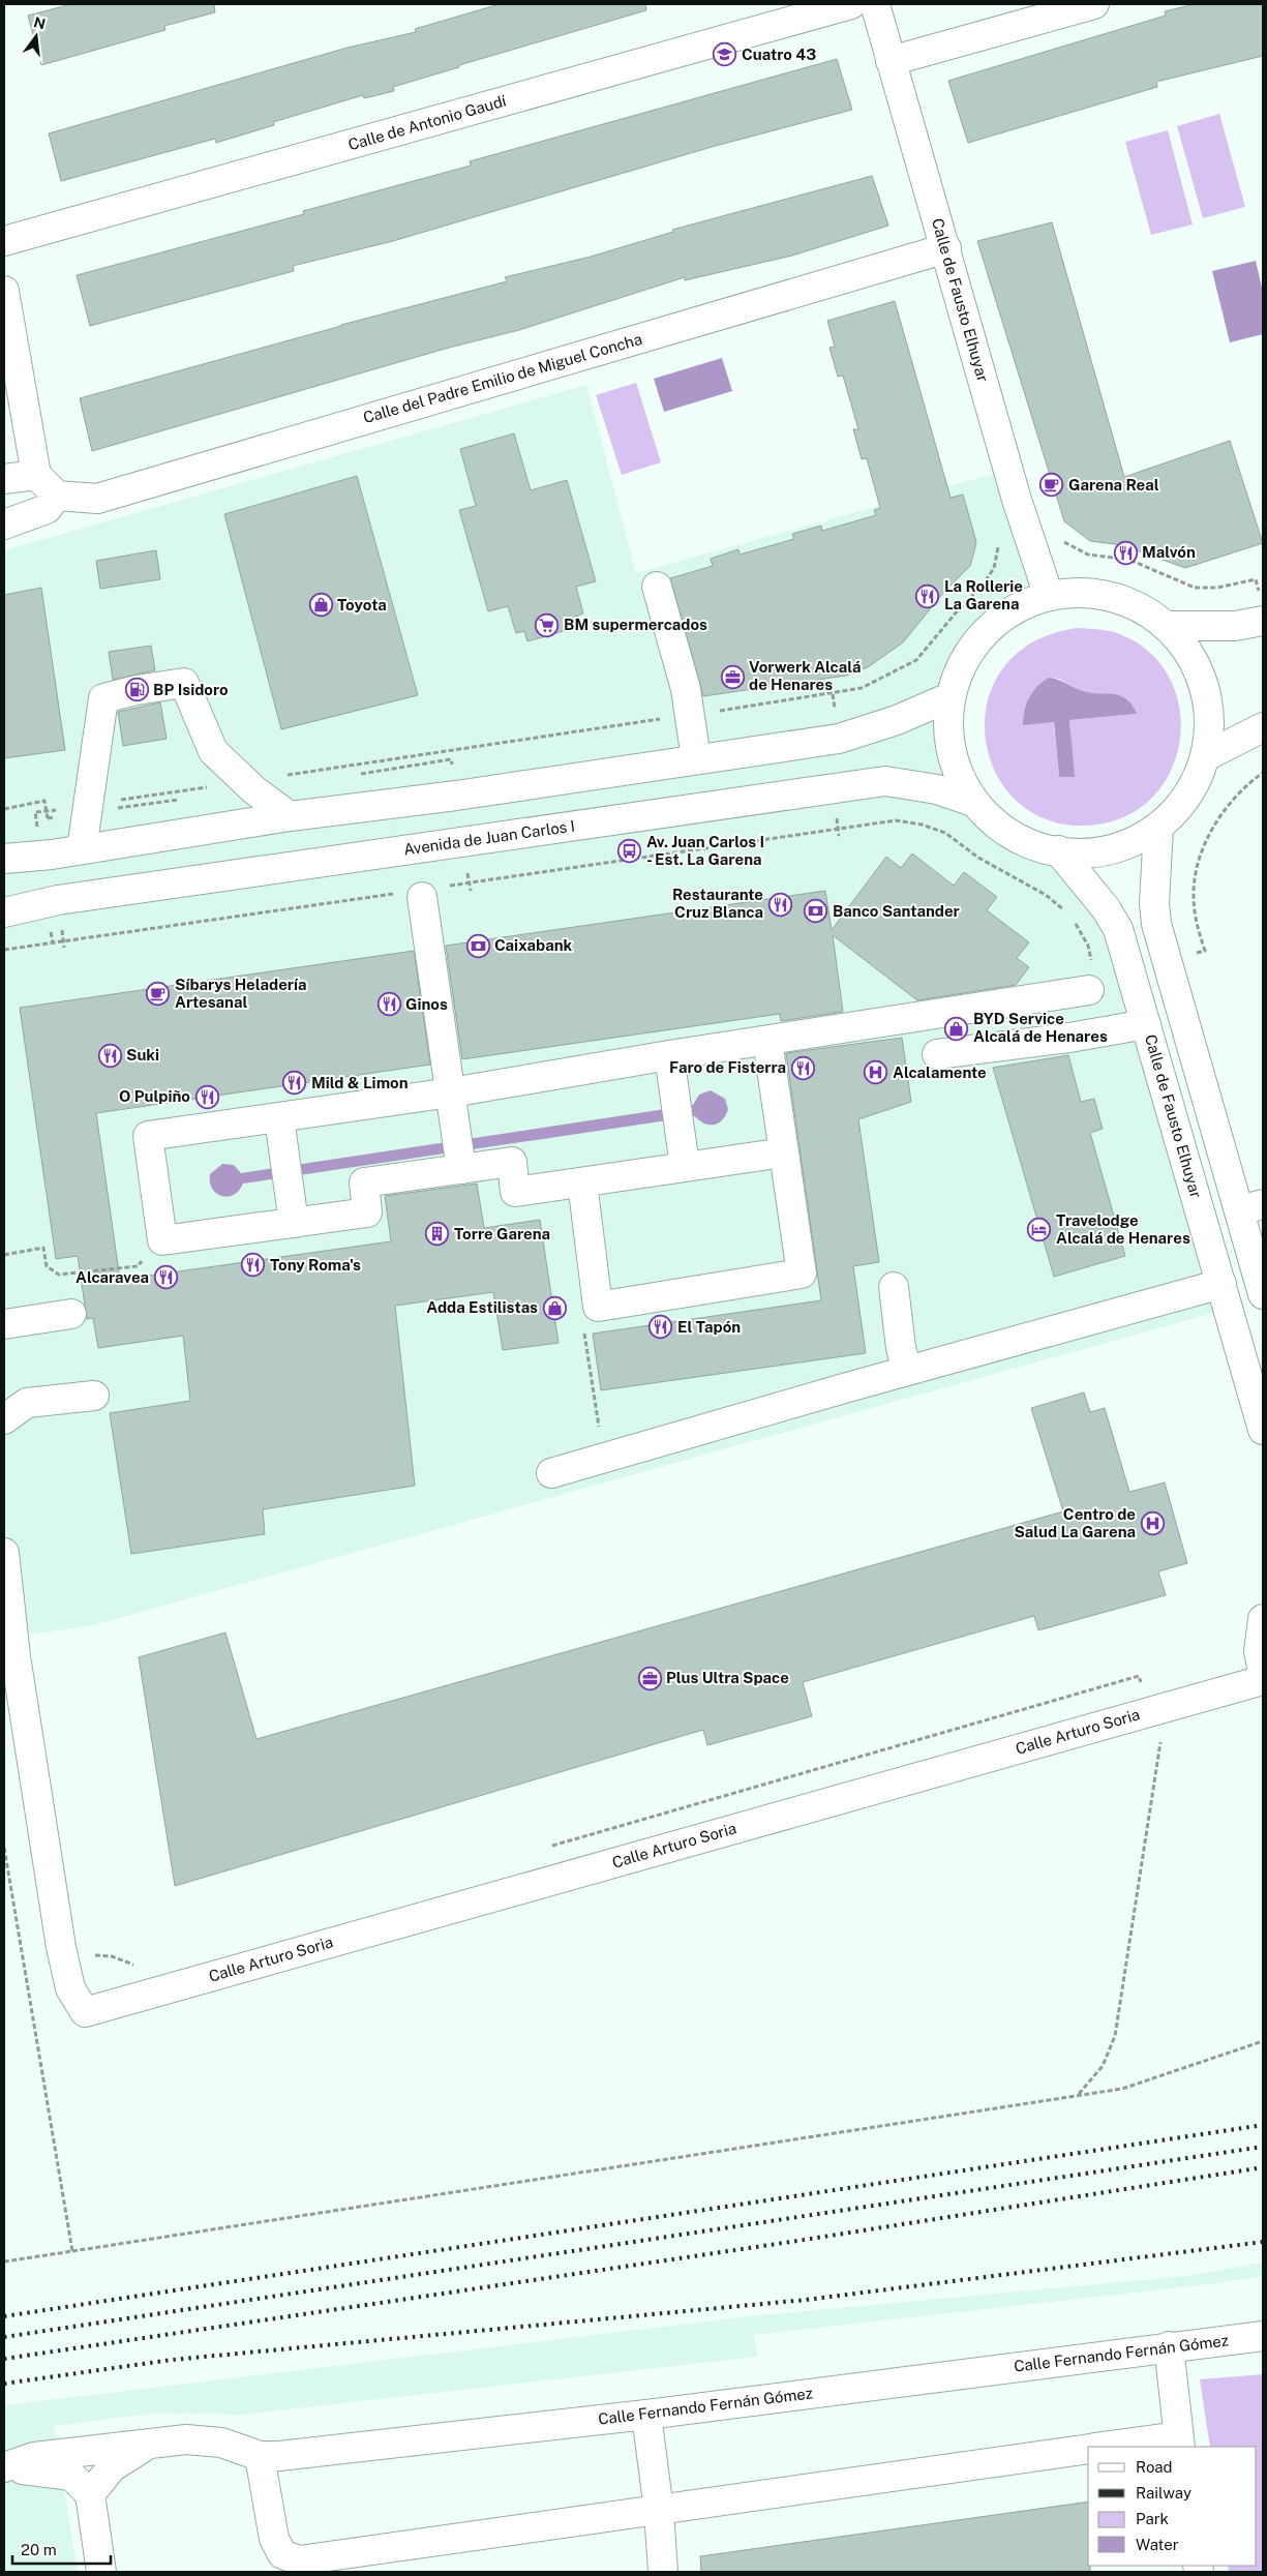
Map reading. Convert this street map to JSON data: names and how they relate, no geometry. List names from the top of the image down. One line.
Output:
{"streets":{"street":["Calle de Antonio Gaudí","Calle de Fausto Elhuyar","Calle del Padre Emilio de Miguel Concha","Avenida de Juan Carlos I","Calle Arturo Soria","Calle Fernando Fernán Gómez"]},"crossings":[["Calle de Fausto Elhuyar","Calle del Padre Emilio de Miguel Concha"]],"places":{"school or university":["Cuatro 43"],"cafe":["Garena Real","Síbarys Heladería Artesanal"],"restaurant":["Malvón","La Rollerie La Garena","Restaurante Cruz Blanca","Ginos","Suki","Faro de Fisterra","Mild & Limon","O Pulpiño","Tony Roma's","Alcaravea","El Tapón"],"shop":["Toyota","BYD Service Alcalá de Henares","Adda Estilistas"],"supermarket":["BM supermercados"],"office":["Vorwerk Alcalá de Henares","Plus Ultra Space"],"fuel station":["BP Isidoro"],"bus stop":["Av. Juan Carlos I - Est. La Garena"],"bank":["Banco Santander","Caixabank"],"hospital":["Alcalamente","Centro de Salud La Garena"],"hotel":["Travelodge Alcalá de Henares"],"building":["Torre Garena"]},"legend":["Road","Railway","Park","Water"],"scale_bar":"20 m","north":"top"}
